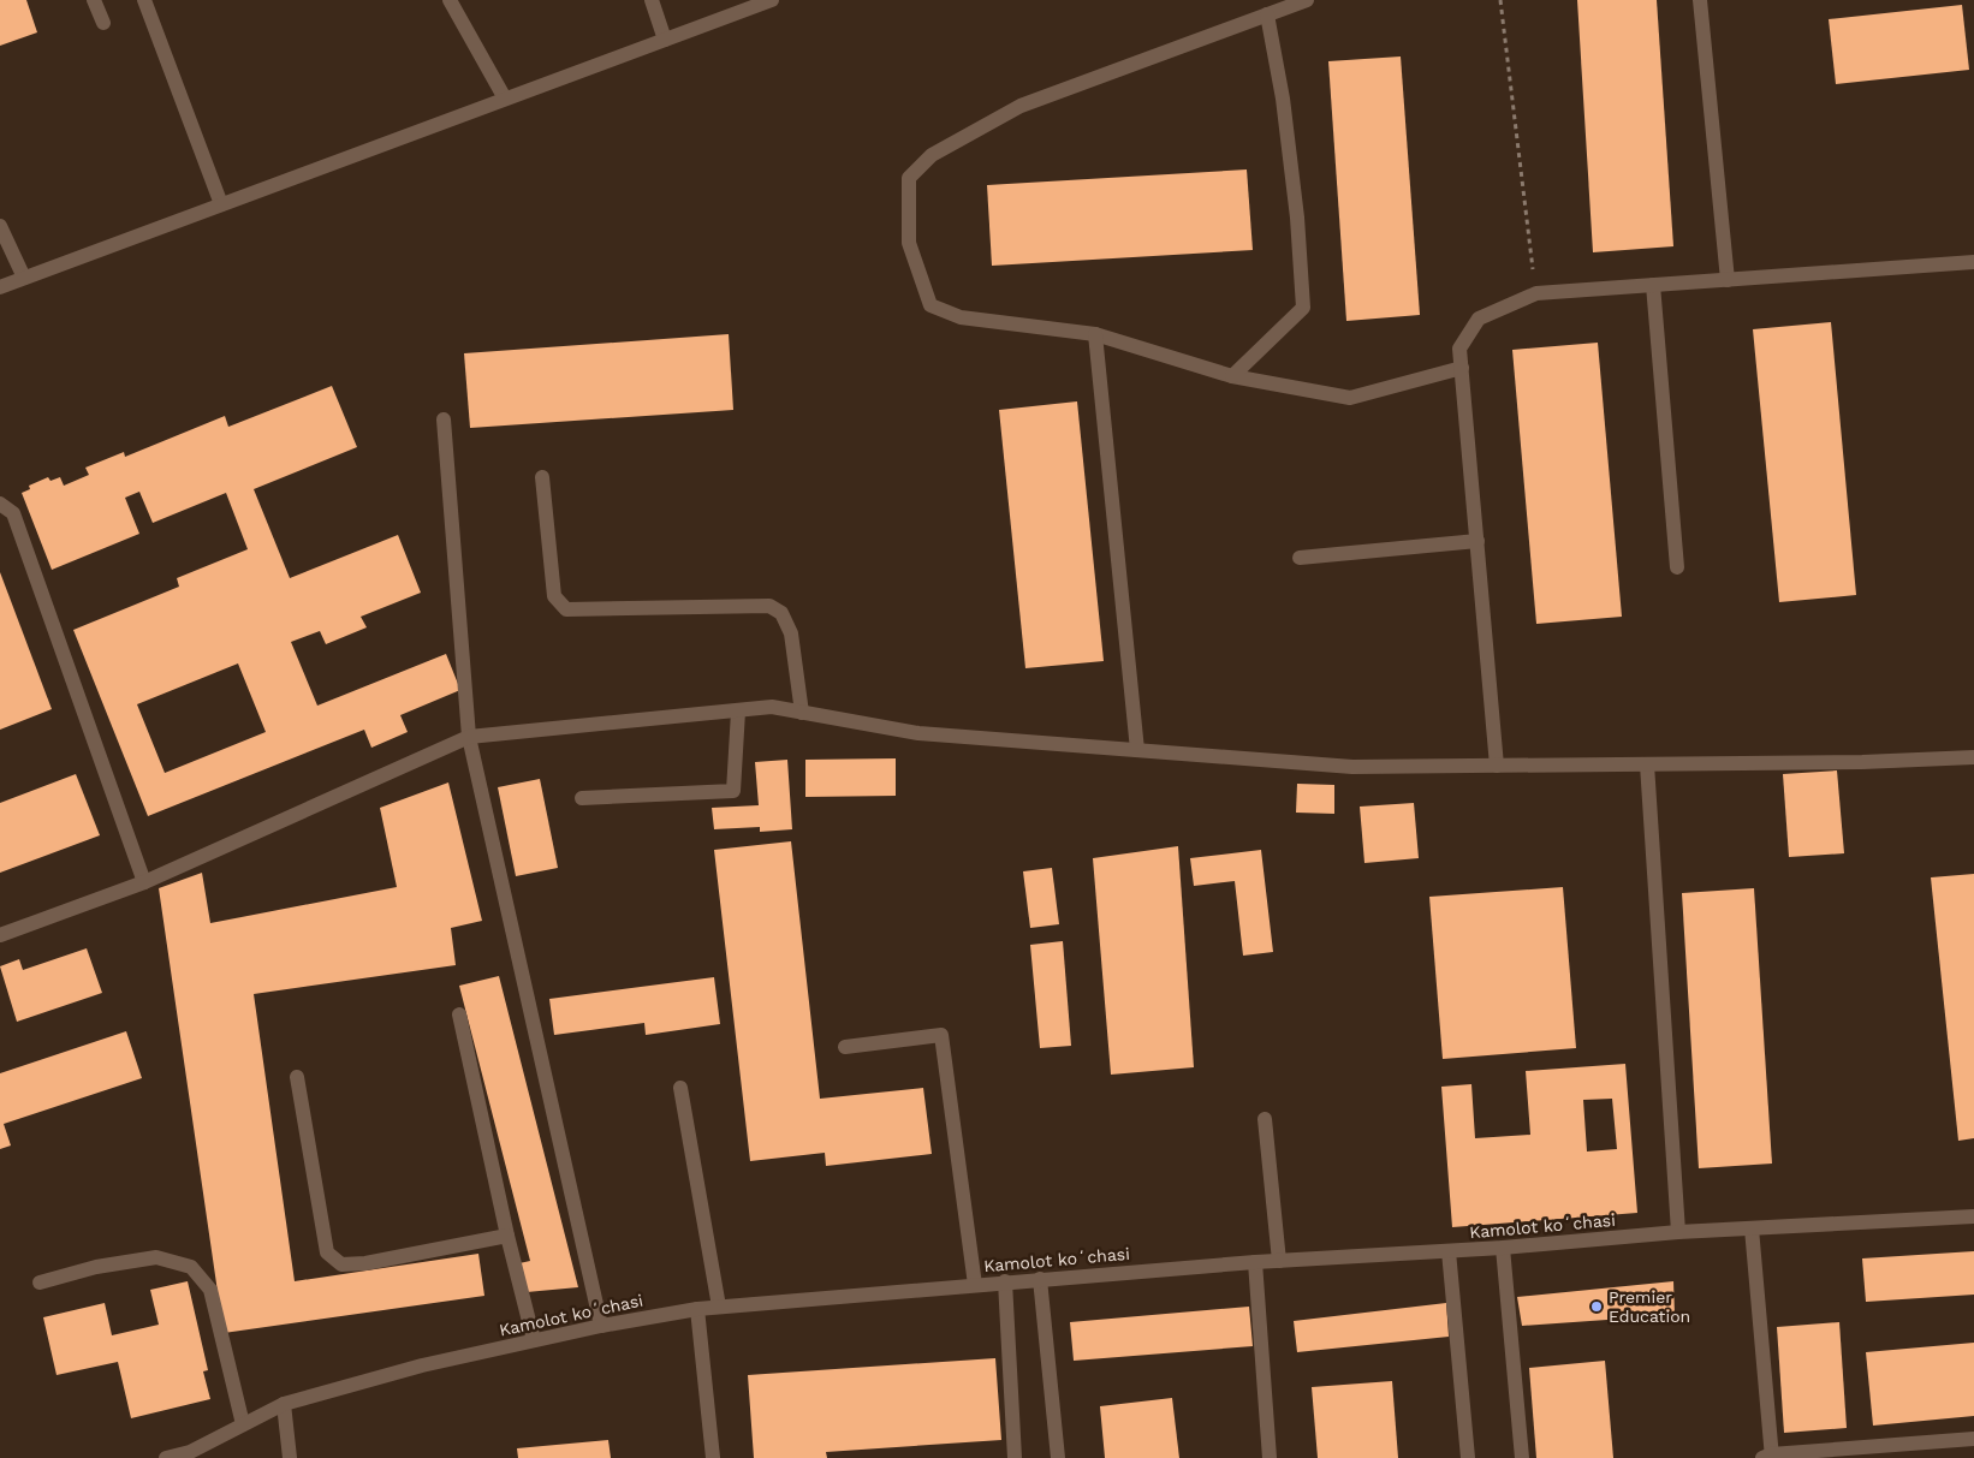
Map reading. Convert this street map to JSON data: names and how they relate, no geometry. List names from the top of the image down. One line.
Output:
{"streets":{"street":["Kamolot koʻchasi"]},"places":["Premier Education"]}
